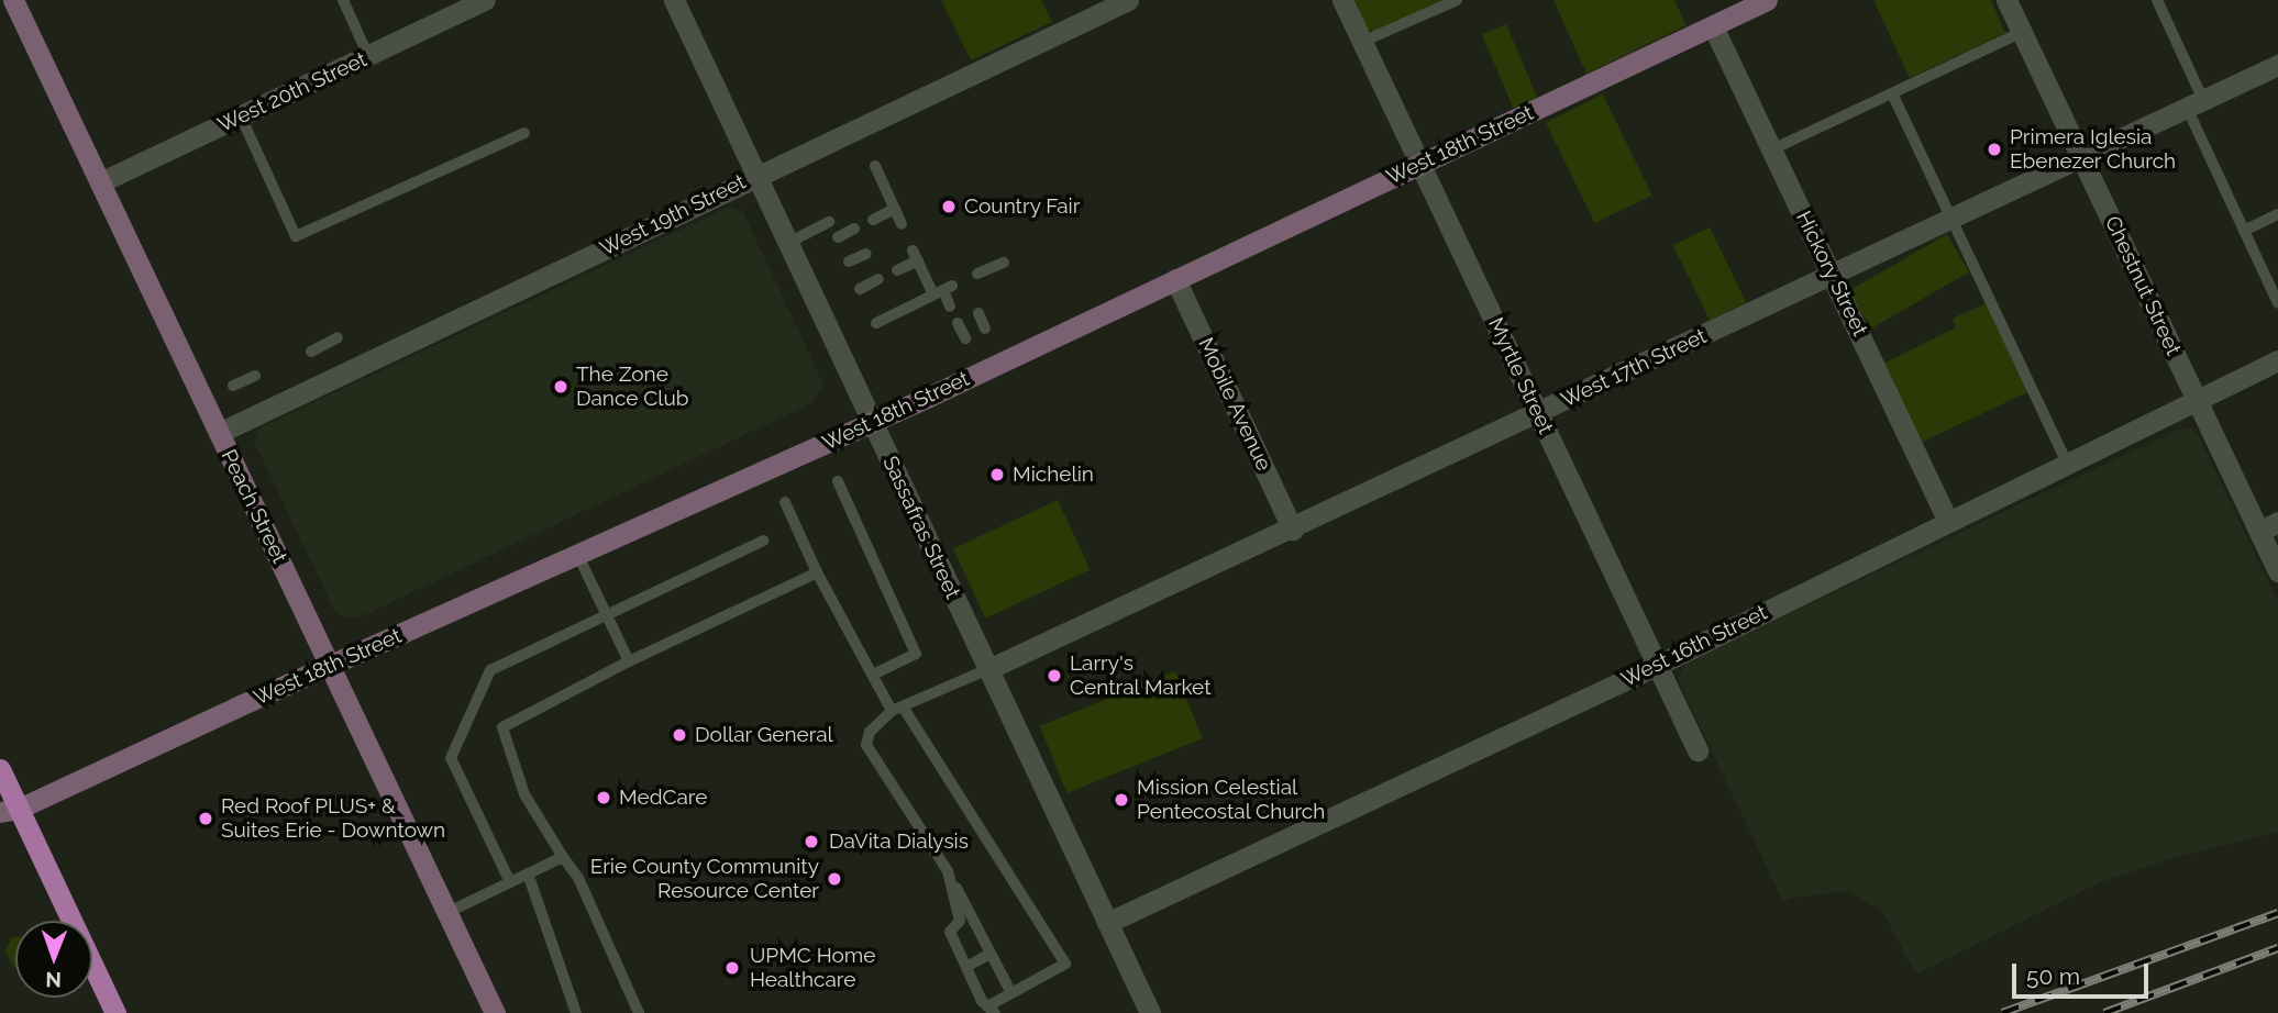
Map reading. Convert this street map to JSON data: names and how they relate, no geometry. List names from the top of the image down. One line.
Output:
{"streets":{"main road":["West 18th Street","Peach Street"],"street":["West 20th Street","West 19th Street","Hickory Street","Chestnut Street","West 17th Street","Myrtle Street","Mobile Avenue","Sassafras Street","West 16th Street"]},"crossings":[["West 20th Street","Peach Street"],["West 18th Street","Hickory Street"],["West 18th Street","Myrtle Street"],["West 18th Street","Mobile Avenue"],["West 18th Street","Peach Street"],["West 18th Street","Sassafras Street"],["West 19th Street","Peach Street"],["West 19th Street","Sassafras Street"],["Hickory Street","West 17th Street"],["Hickory Street","West 16th Street"],["Chestnut Street","West 17th Street"],["Chestnut Street","West 16th Street"],["West 17th Street","Myrtle Street"],["West 17th Street","Mobile Avenue"],["West 17th Street","Sassafras Street"],["Myrtle Street","West 16th Street"],["Sassafras Street","West 16th Street"]],"places":["Primera Iglesia Ebenezer Church","Country Fair","The Zone Dance Club","Michelin","Larry's Central Market","Dollar General","MedCare","Mission Celestial Pentecostal Church","Red Roof PLUS+ & Suites Erie - Downtown","DaVita Dialysis","Erie County Community Resource Center","UPMC Home Healthcare"],"scale_bar":"50 m","north":"bottom"}
